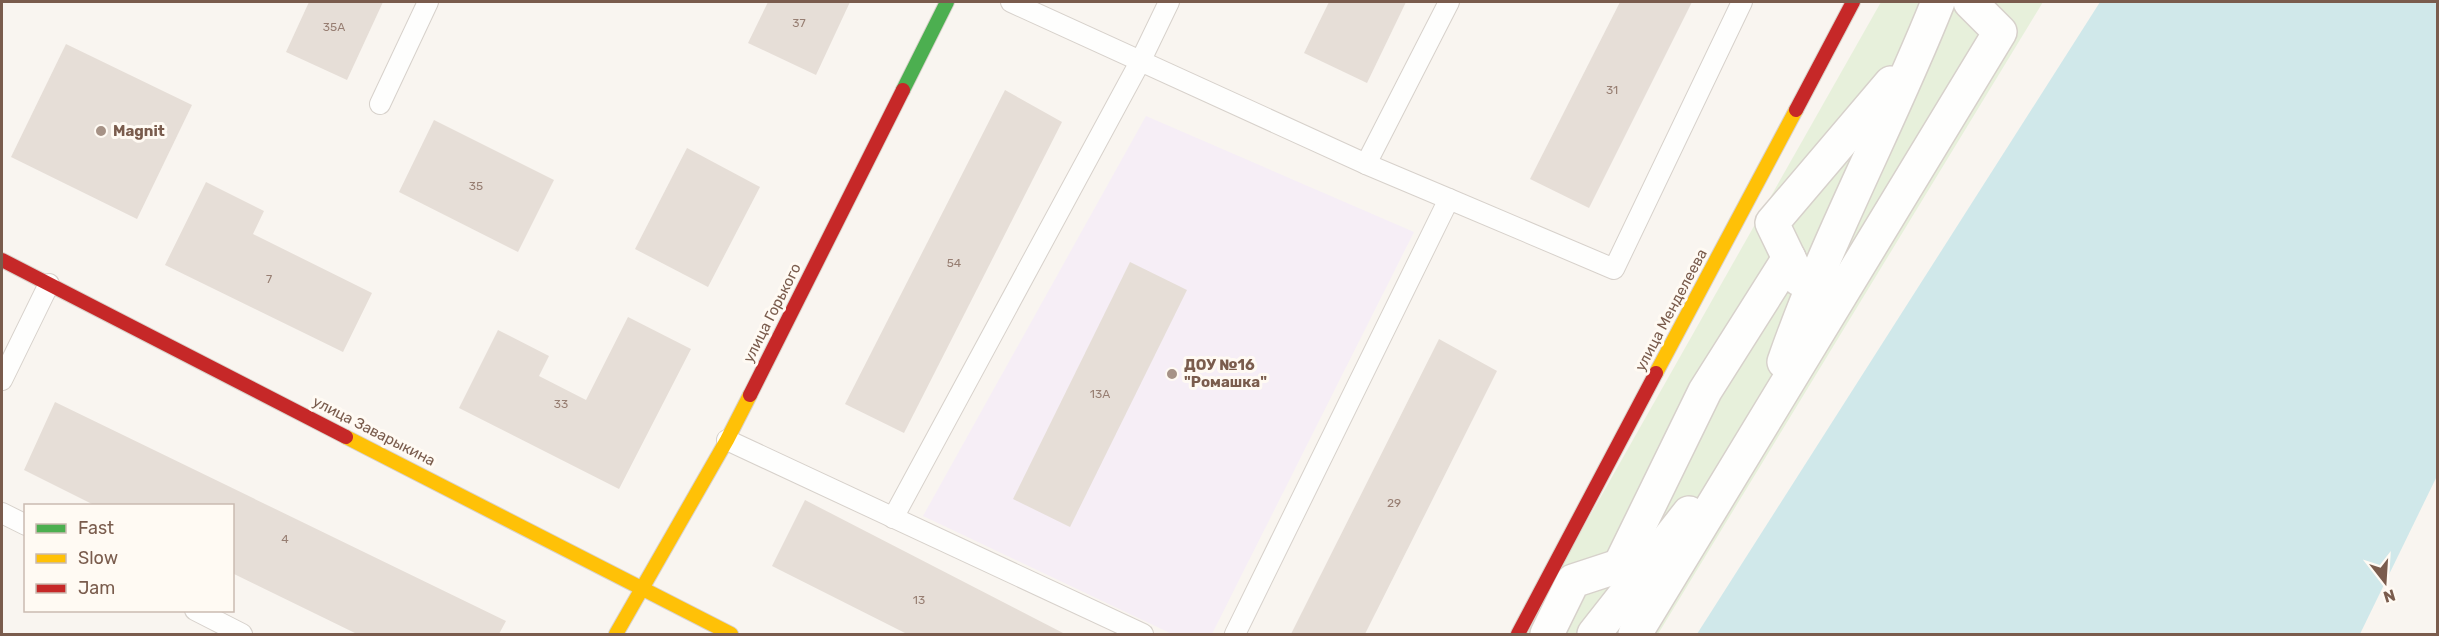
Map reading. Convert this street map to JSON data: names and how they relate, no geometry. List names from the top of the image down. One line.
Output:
{"streets":{"street":["улица Менделеева","улица Горького","улица Заварыкина"]},"crossings":[["улица Горького","улица Заварыкина"]],"places":["Magnit","ДОУ №16 \"Ромашка\""],"house_numbers":["37","35А","31","35","54","7","13А","33","29","4","13"],"legend":["Fast","Slow","Jam"],"north":"bottom"}
